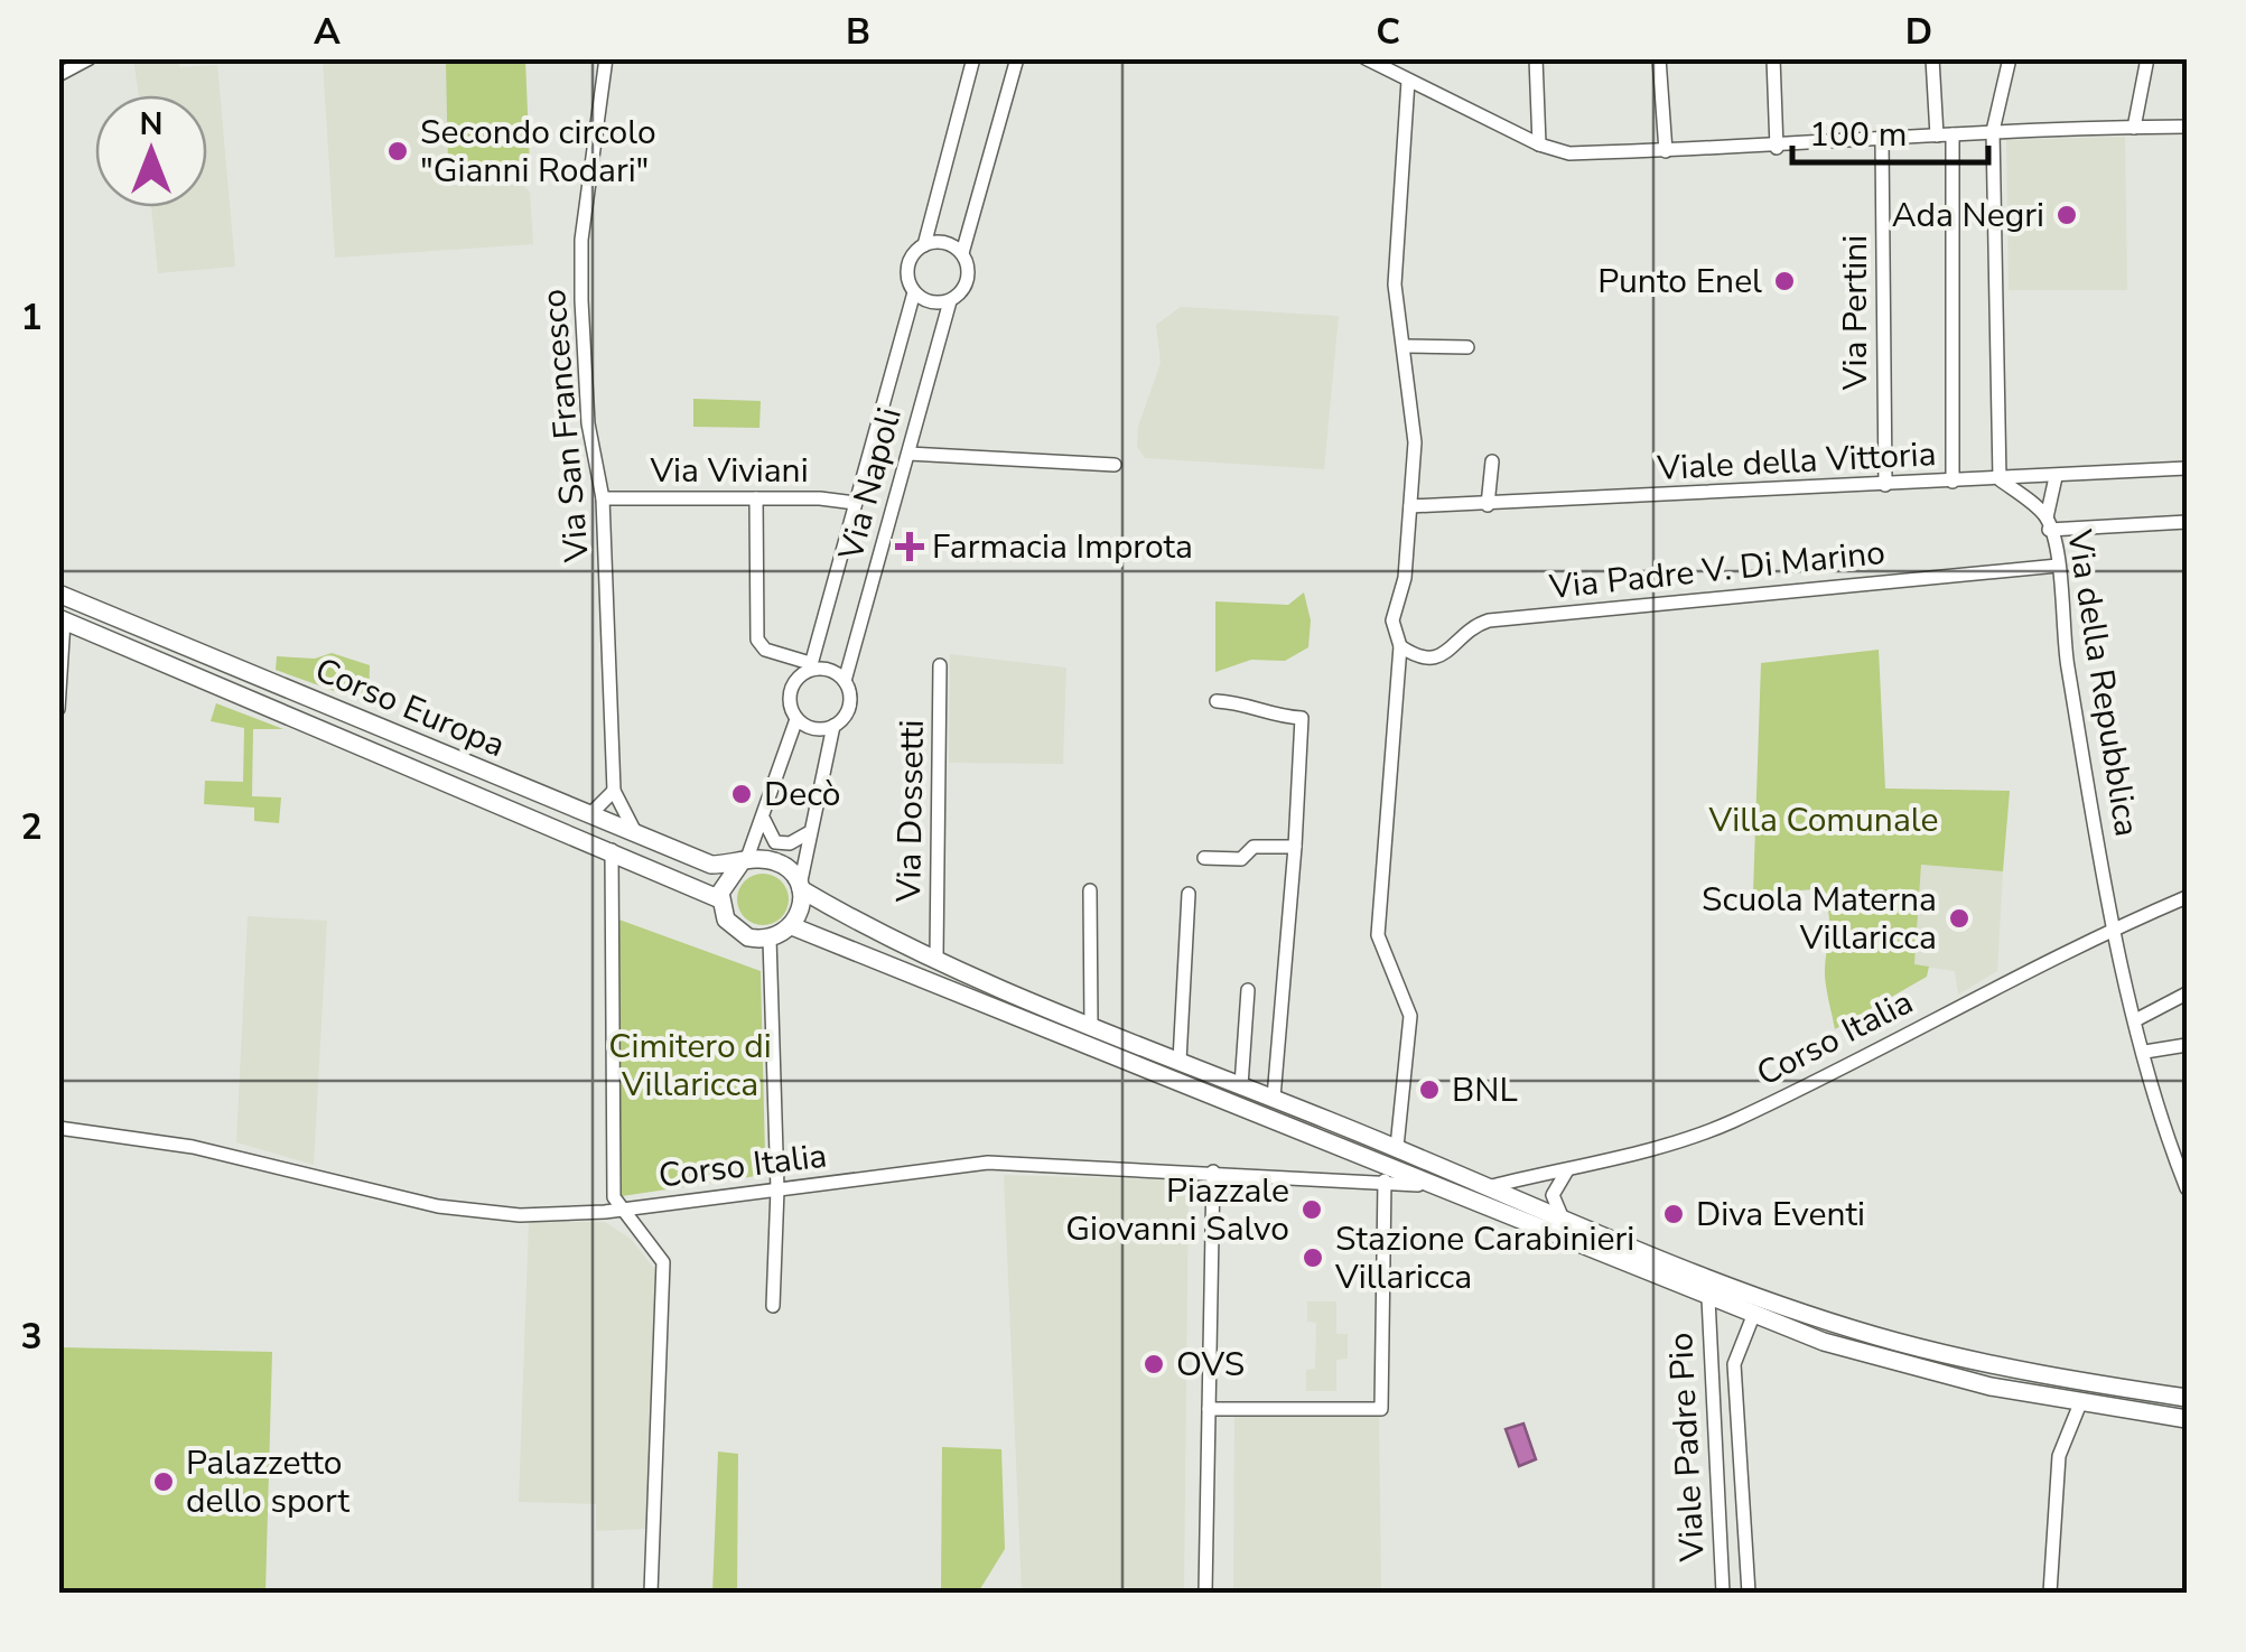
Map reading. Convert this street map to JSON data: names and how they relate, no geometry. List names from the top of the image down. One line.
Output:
{"streets":{"main road":["Corso Europa"],"street":["Via Pertini","Via San Francesco","Viale della Vittoria","Via Viviani","Via Napoli","Via Padre V. Di Marino","Via della Repubblica","Via Dossetti","Corso Italia","Viale Padre Pio"]},"crossings":[["Via Pertini","Viale della Vittoria"],["Via San Francesco","Via Viviani"],["Via San Francesco","Corso Europa"],["Viale della Vittoria","Via della Repubblica"],["Via Viviani","Via Napoli"],["Via Padre V. Di Marino","Via della Repubblica"],["Via della Repubblica","Corso Italia"]],"parks":["Villa Comunale","Cimitero di Villaricca"],"places":{"other":["Secondo circolo \"Gianni Rodari\"","Ada Negri","Punto Enel","Decò","Scuola Materna Villaricca","BNL","Piazzale Giovanni Salvo","Diva Eventi","Stazione Carabinieri Villaricca","OVS","Palazzetto dello sport"],"health":["Farmacia Improta"]},"scale_bar":"100 m","north":"top","grid":{"columns":["A","B","C","D"],"rows":["1","2","3"]}}
